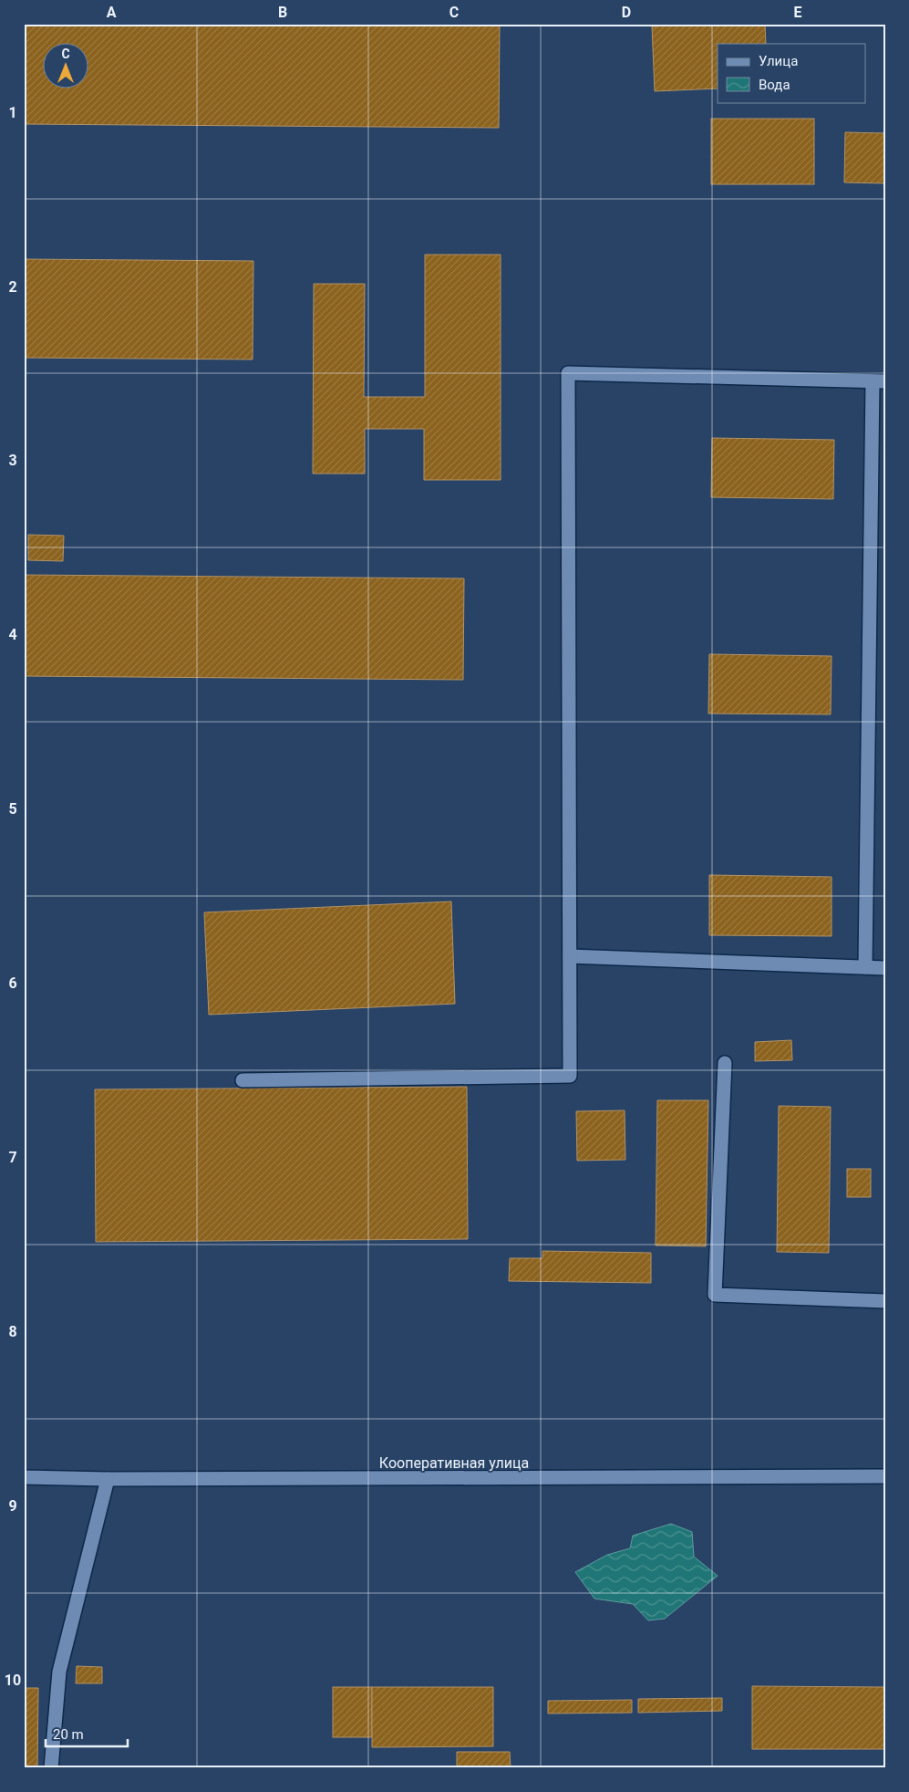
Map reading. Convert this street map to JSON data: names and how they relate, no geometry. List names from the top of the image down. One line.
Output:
{"streets":{"street":["Кооперативная улица"]},"legend":["Улица","Вода"],"scale_bar":"20 m","north":"top","grid":{"columns":["A","B","C","D","E"],"rows":["1","2","3","4","5","6","7","8","9","10"]}}
